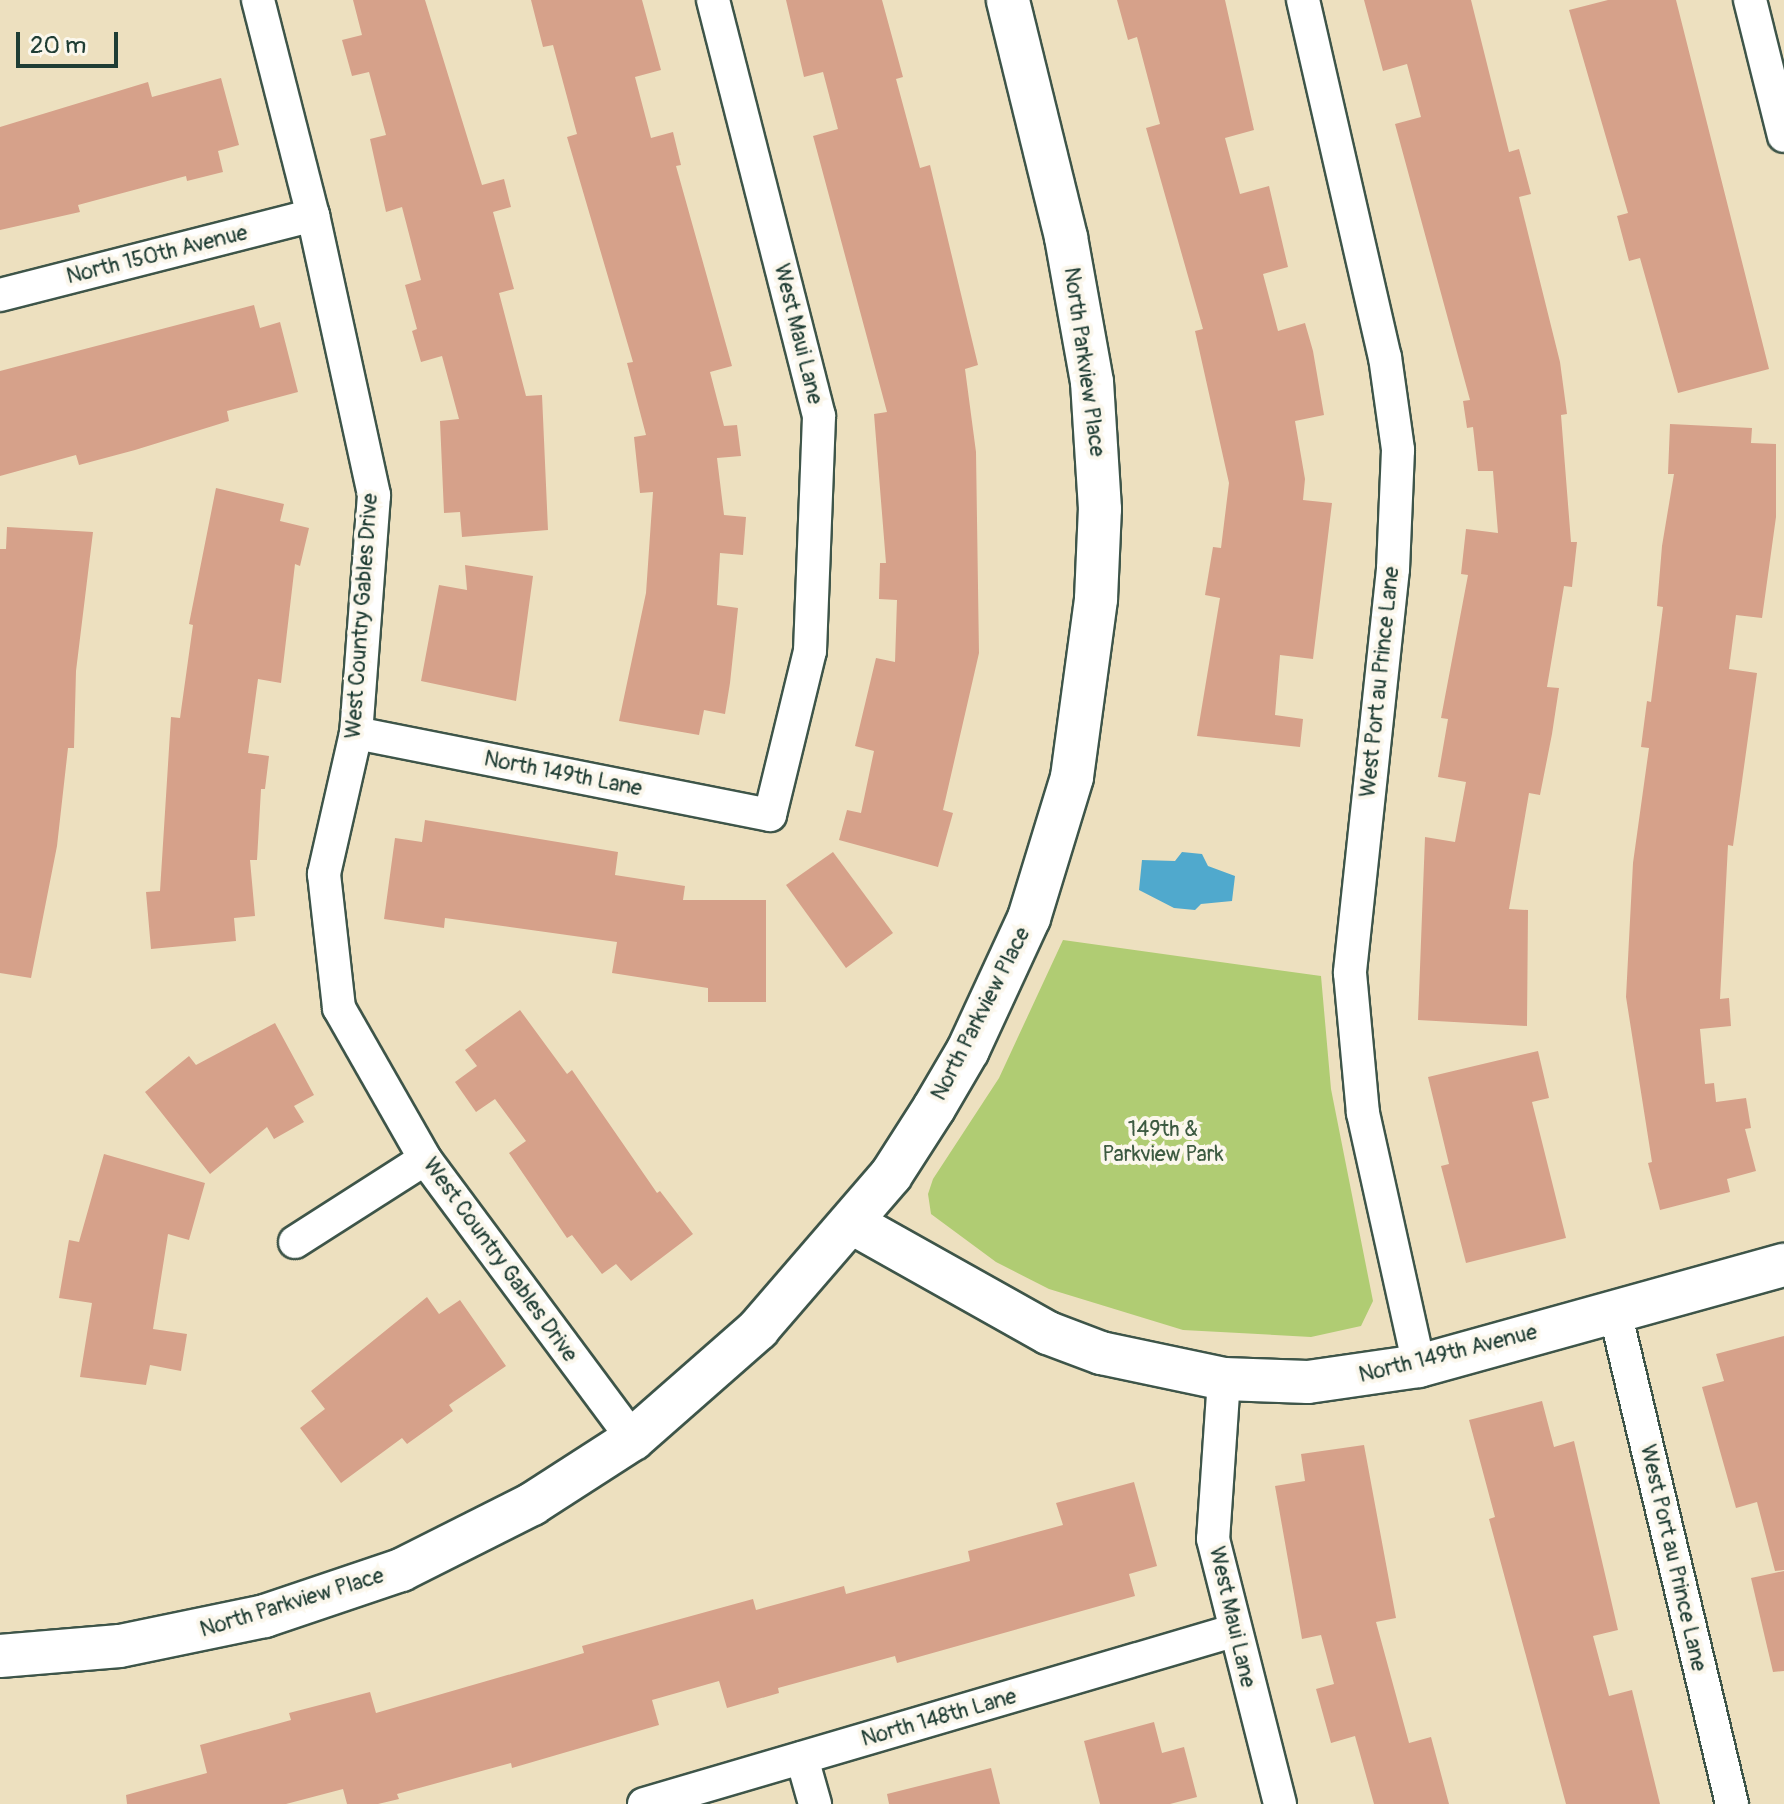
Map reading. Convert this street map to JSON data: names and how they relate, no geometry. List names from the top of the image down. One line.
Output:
{"streets":{"street":["North 150th Avenue","West Maui Lane","North Parkview Place","West Country Gables Drive","West Port au Prince Lane","North 149th Lane","North 149th Avenue","North 148th Lane"]},"crossings":[["North 150th Avenue","West Country Gables Drive"],["West Maui Lane","North 149th Lane"],["West Maui Lane","North 149th Avenue"],["West Maui Lane","North 148th Lane"],["North Parkview Place","West Country Gables Drive"],["North Parkview Place","North 149th Avenue"],["West Country Gables Drive","North 149th Lane"],["West Port au Prince Lane","North 149th Avenue"]],"parks":["149th & Parkview Park"],"scale_bar":"20 m"}
